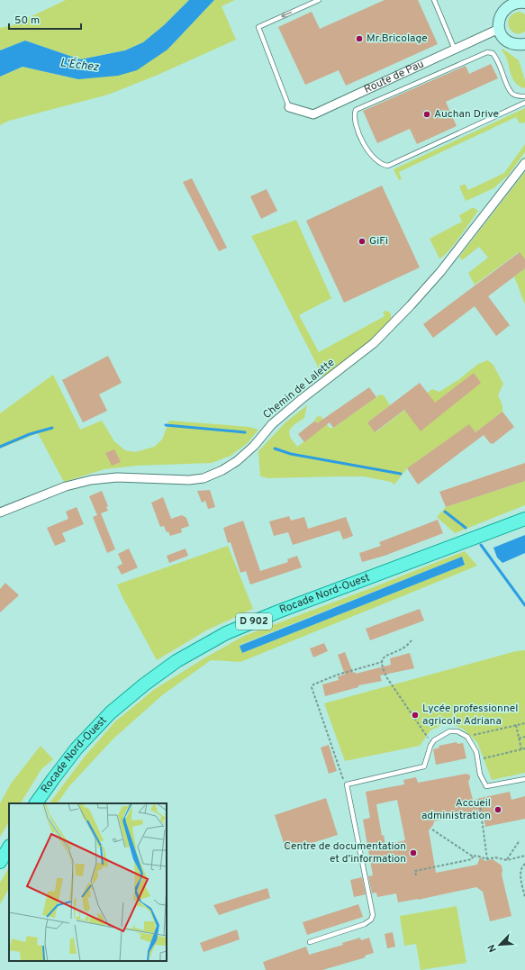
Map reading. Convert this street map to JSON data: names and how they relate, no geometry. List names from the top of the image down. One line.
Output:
{"streets":{"main road":["Rocade Nord-Ouest","D 902"],"street":["Route de Pau","Chemin de Lalette"]},"water":["L'Échez"],"places":["Mr.Bricolage","Auchan Drive","GiFi","Lycée professionnel agricole Adriana","Accueil administration","Centre de documentation et d’information"],"scale_bar":"50 m","north":"bottom left"}
